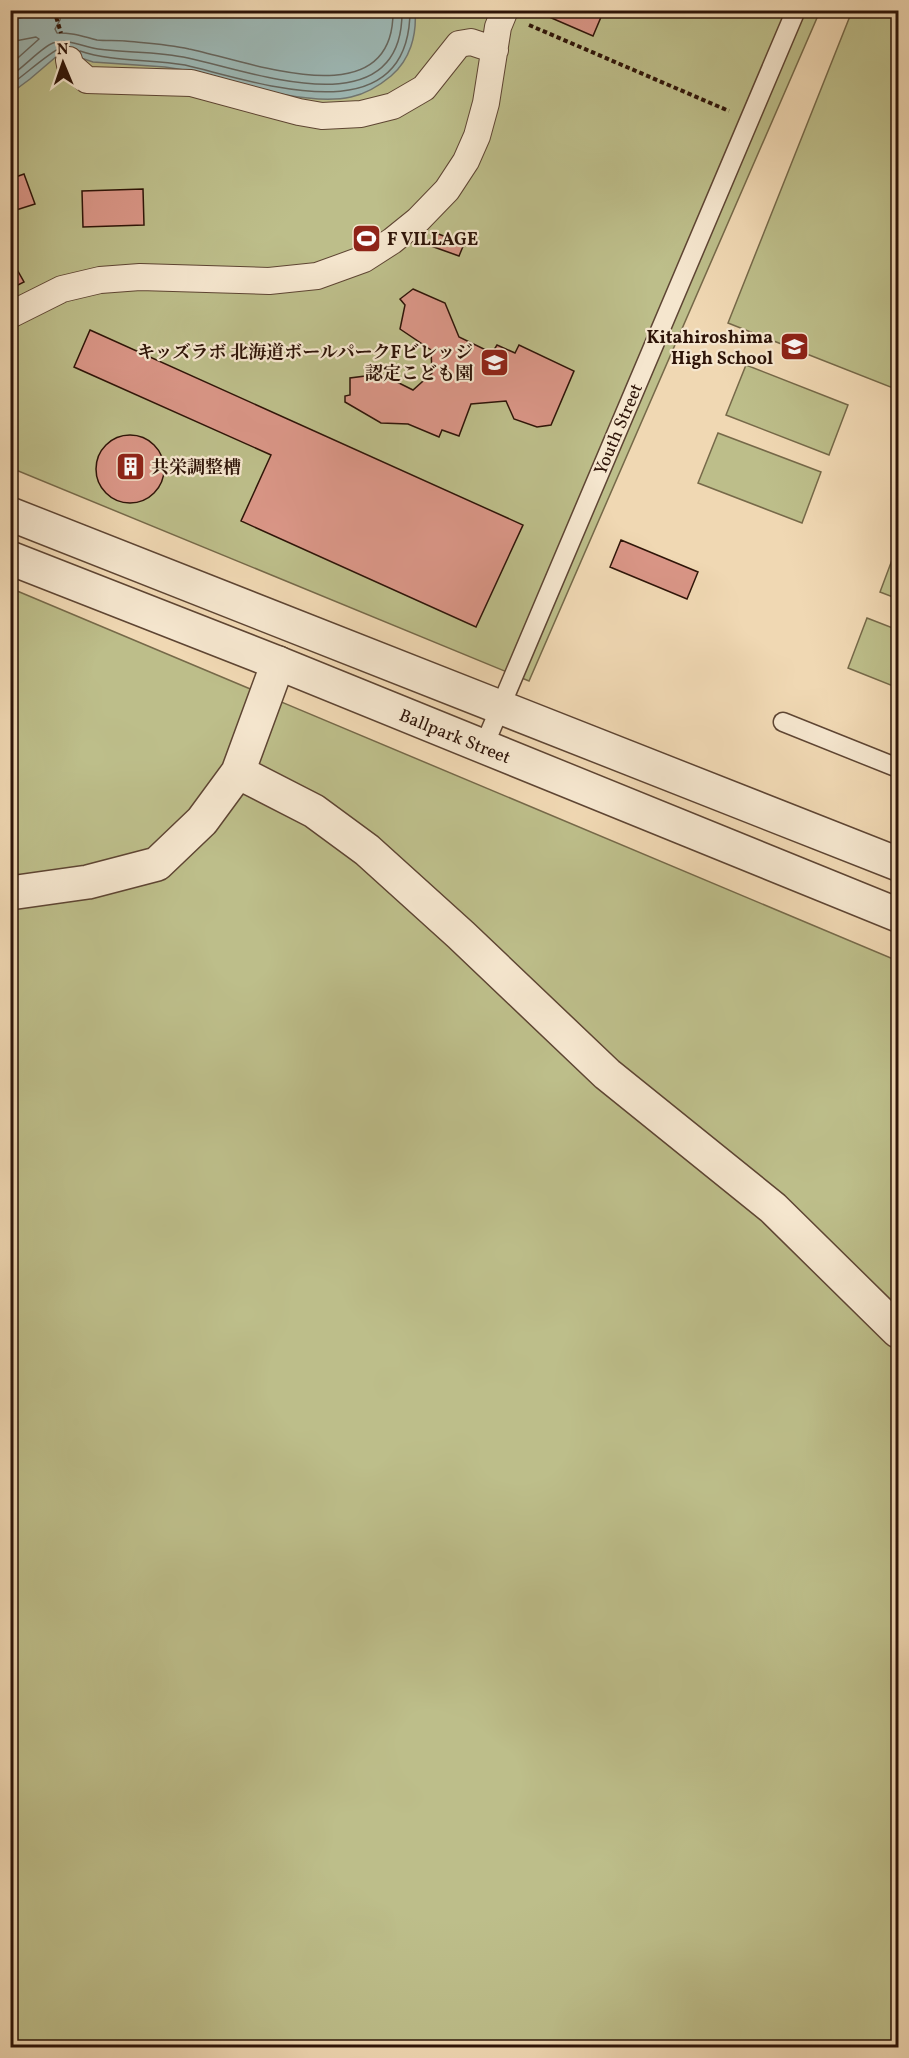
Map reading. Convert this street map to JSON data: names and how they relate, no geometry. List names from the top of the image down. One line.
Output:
{"streets":{"street":["Ballpark Street"],"lane":["Youth Street"]},"crossings":[["Youth Street","Ballpark Street"]],"places":{"sports":["F VILLAGE"],"school or university":["Kitahiroshima High School","キッズラボ 北海道ボールパークFビレッジ 認定こども園"],"building":["共栄調整槽"]},"north":"top"}
